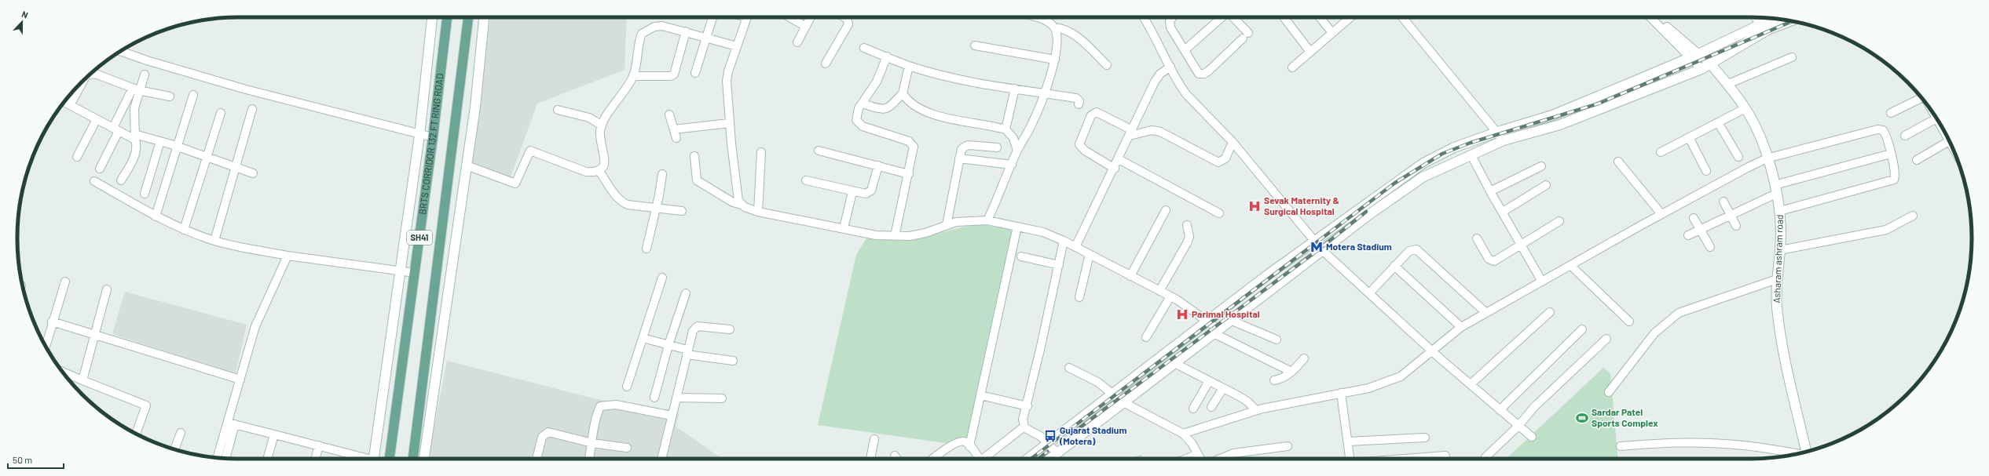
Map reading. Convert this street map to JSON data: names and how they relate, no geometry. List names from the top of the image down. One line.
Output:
{"streets":{"main road":["BRTS CORRIDOR 132 FT RING ROAD","SH41"],"street":["Asharam ashram road"]},"places":{"hospital":["Sevak Maternity & Surgical Hospital","Parimal Hospital"],"metro station":["Motera Stadium"],"sports":["Sardar Patel Sports Complex"],"bus stop":["Gujarat Stadium (Motera)"]},"scale_bar":"50 m","north":"top"}
